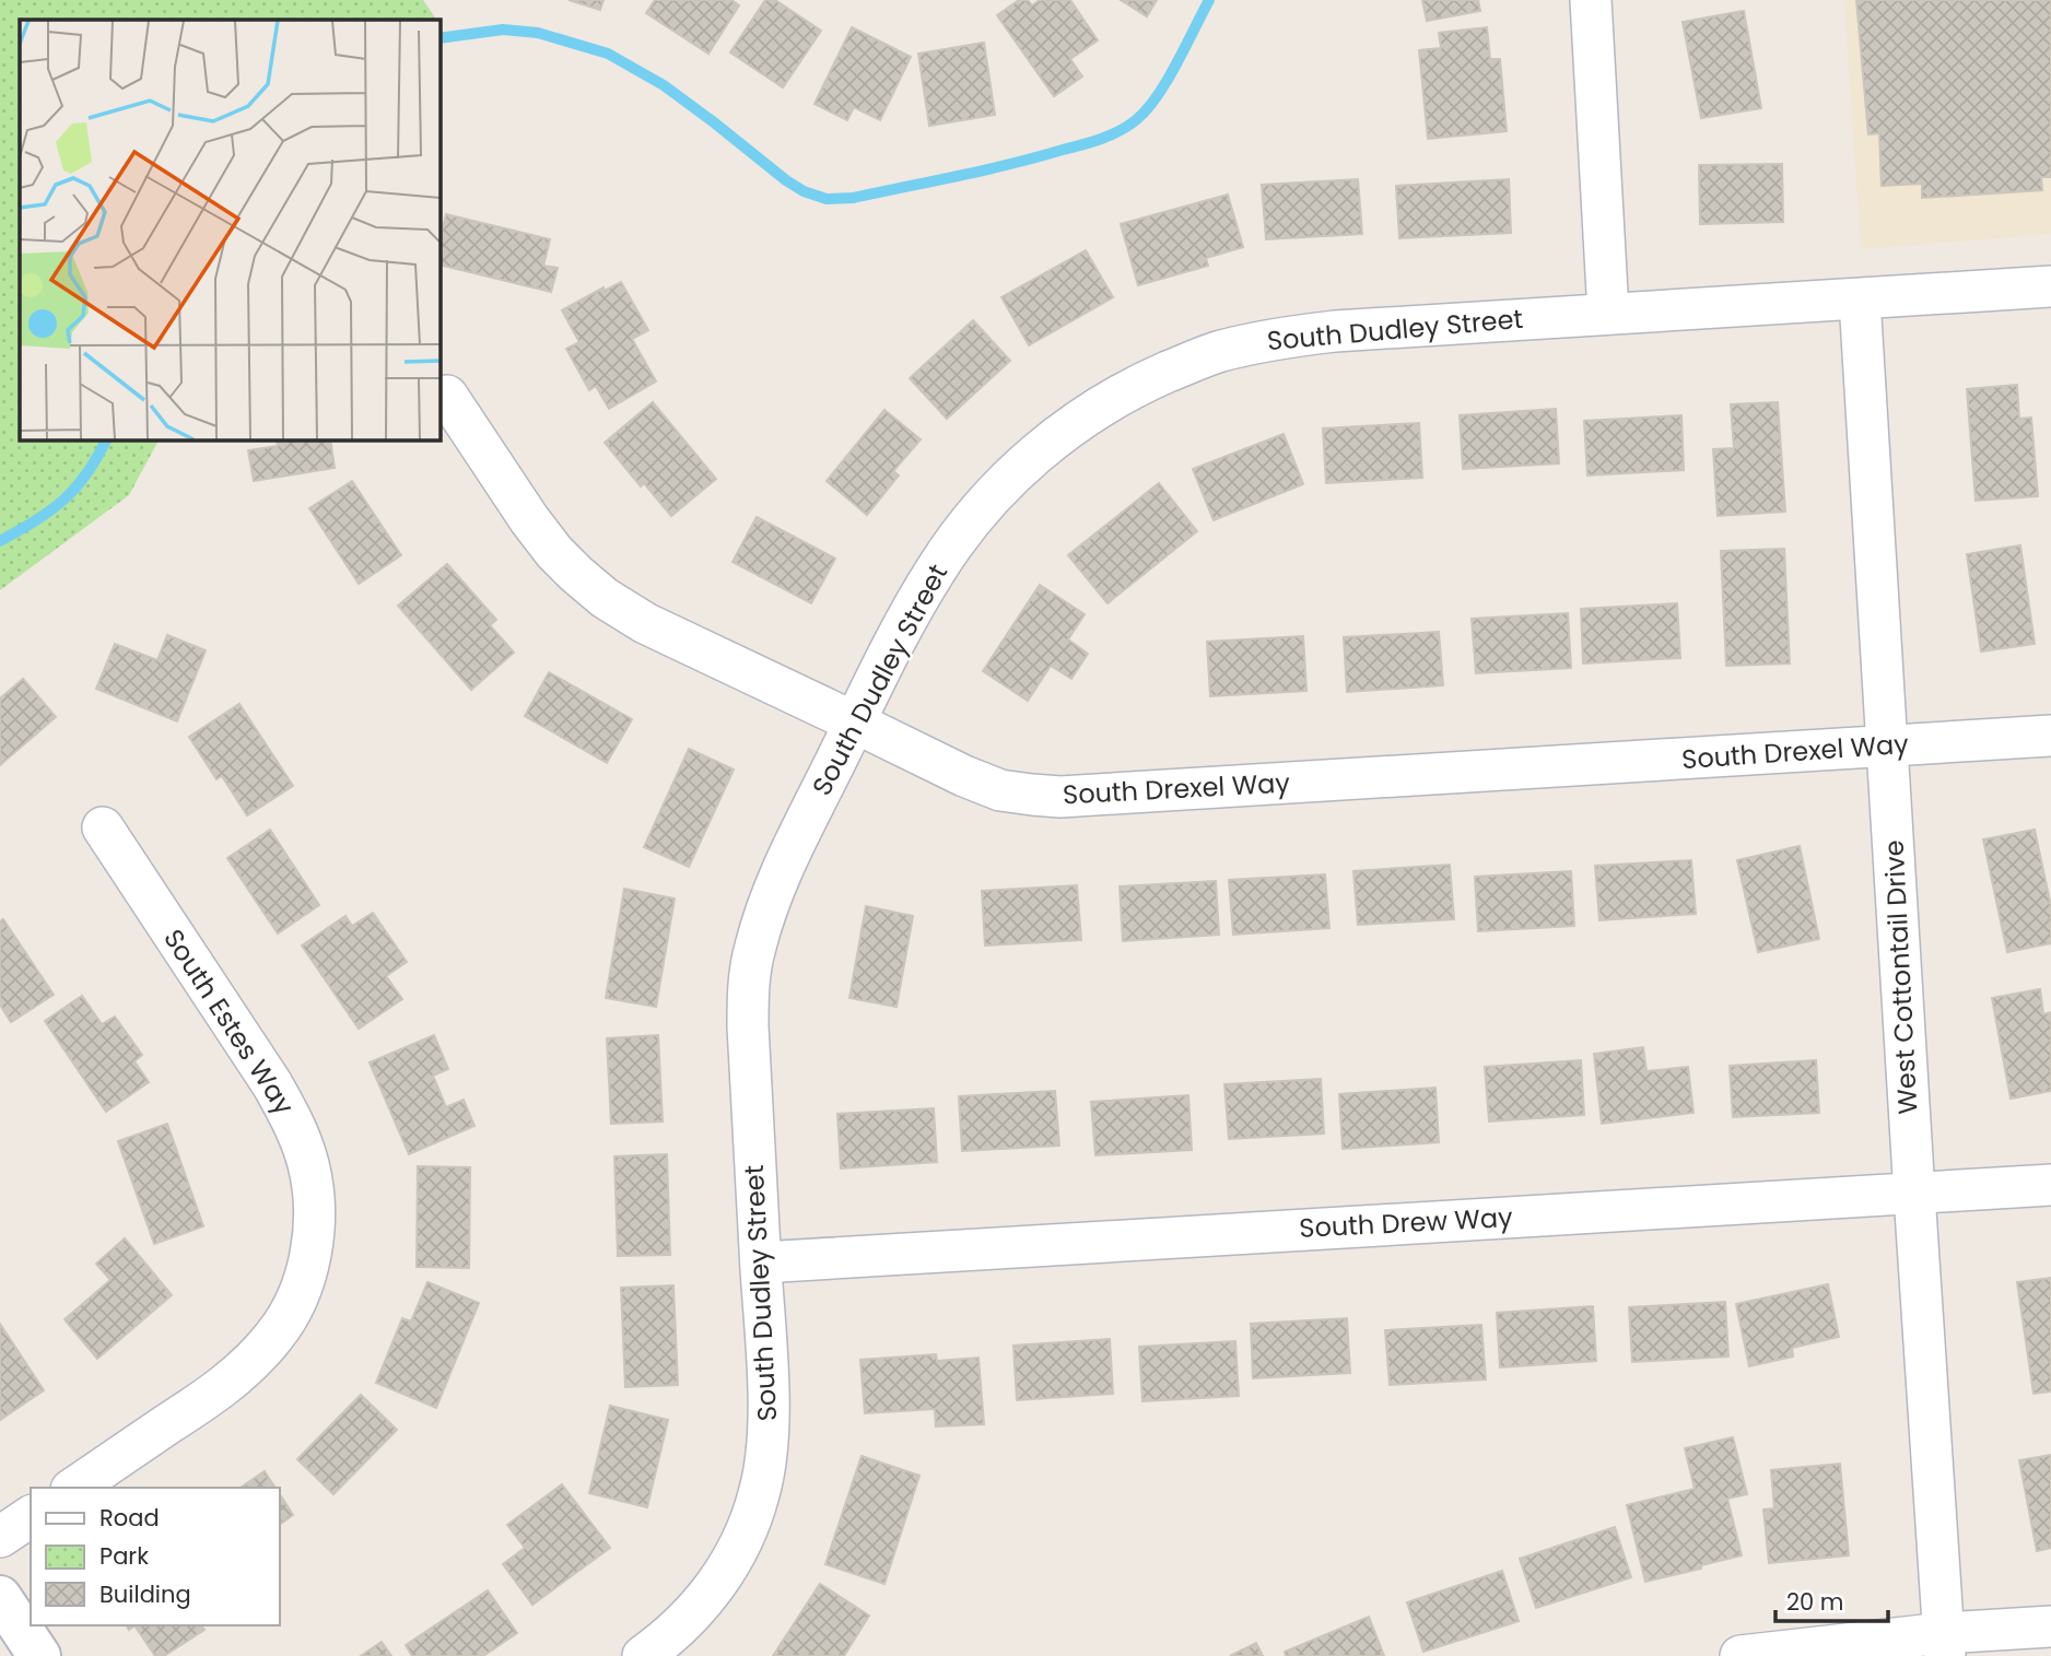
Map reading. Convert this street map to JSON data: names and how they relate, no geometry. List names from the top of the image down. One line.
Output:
{"streets":{"street":["South Dudley Street","South Drexel Way","West Cottontail Drive","South Estes Way","South Drew Way"]},"crossings":[["South Dudley Street","South Drexel Way"],["South Dudley Street","West Cottontail Drive"],["South Dudley Street","South Drew Way"],["South Drexel Way","West Cottontail Drive"],["West Cottontail Drive","South Drew Way"]],"legend":["Road","Park","Building"],"scale_bar":"20 m"}
